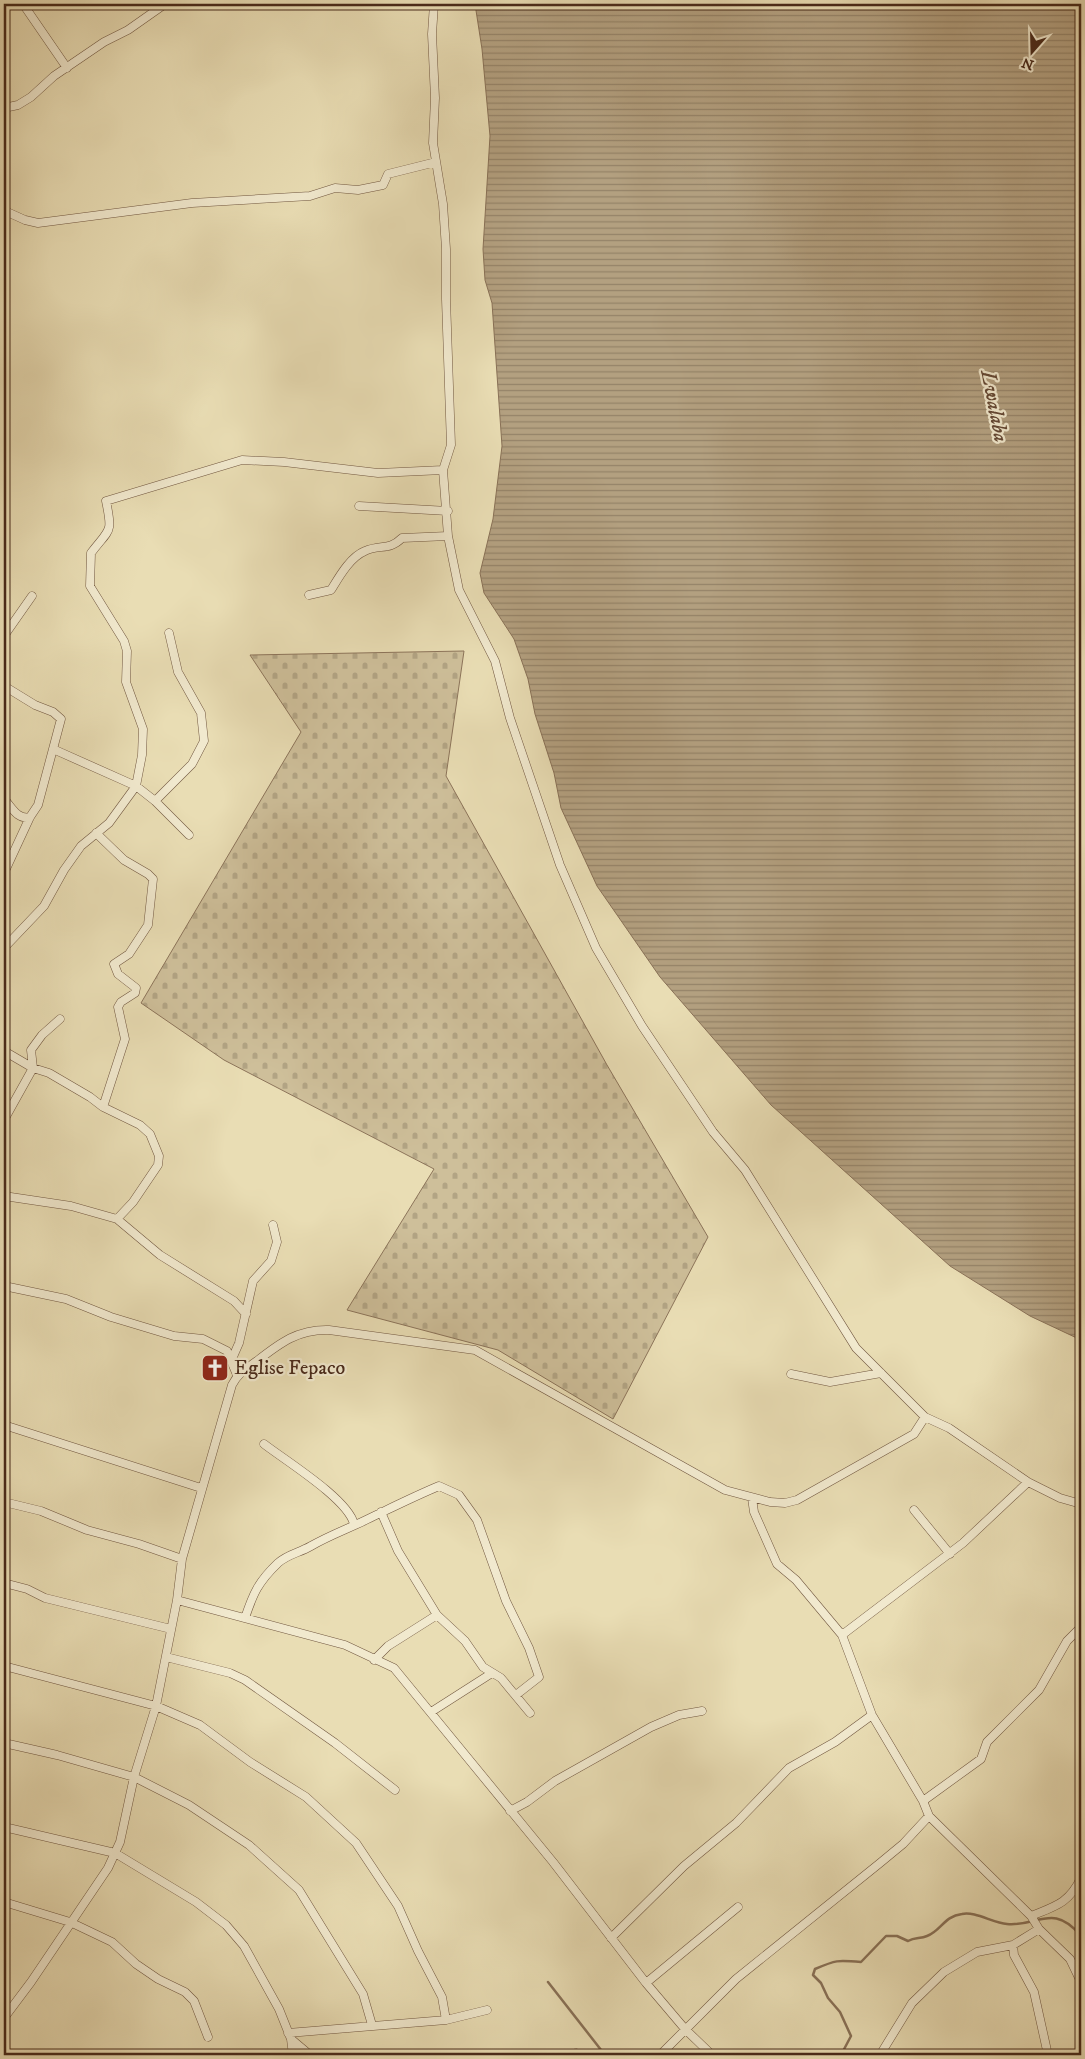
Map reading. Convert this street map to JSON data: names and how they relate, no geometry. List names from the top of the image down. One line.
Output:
{"water":["Lwalaba"],"places":{"church":["Eglise Fepaco"]},"north":"bottom"}
